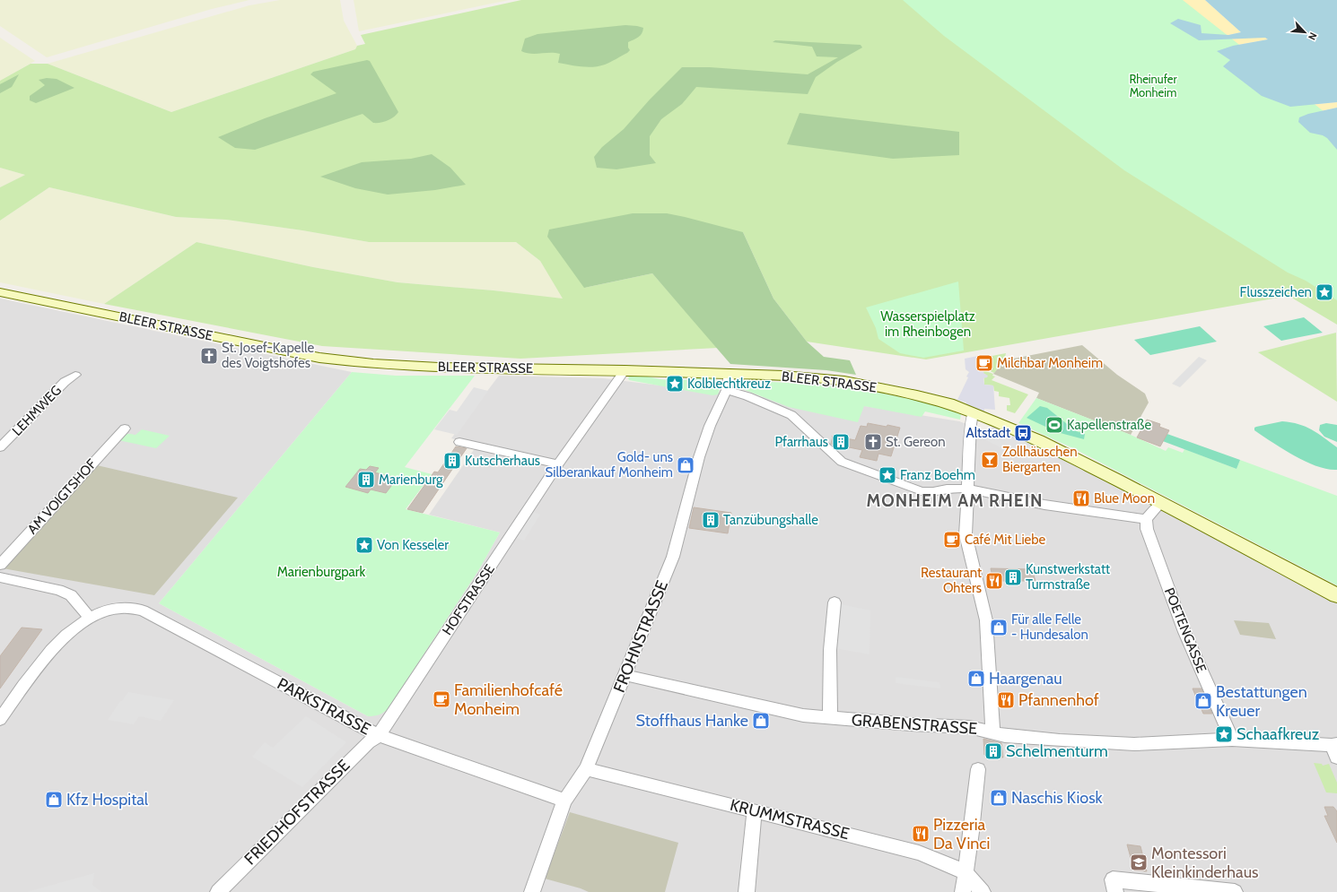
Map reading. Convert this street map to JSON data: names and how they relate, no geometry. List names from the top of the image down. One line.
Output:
{"streets":{"street":["BLEER STRASSE","LEHMWEG","AM VOIGTSHOF","HOFSTRASSE","POETENGASSE","FROHNSTRASSE","PARKSTRASSE","GRABENSTRASSE","FRIEDHOFSTRASSE","KRUMMSTRASSE"]},"crossings":[["BLEER STRASSE","HOFSTRASSE"],["BLEER STRASSE","FROHNSTRASSE"],["HOFSTRASSE","PARKSTRASSE"],["HOFSTRASSE","FRIEDHOFSTRASSE"],["POETENGASSE","GRABENSTRASSE"],["FROHNSTRASSE","PARKSTRASSE"],["FROHNSTRASSE","GRABENSTRASSE"],["FROHNSTRASSE","KRUMMSTRASSE"],["PARKSTRASSE","FRIEDHOFSTRASSE"]],"districts":["MONHEIM AM RHEIN"],"parks":["Rheinufer Monheim","Wasserspielplatz im Rheinbogen","Marienburgpark"],"places":{"place":["Flusszeichen","Kolblechtkreuz","Franz Boehm","Von Kesseler","Schaafkreuz"],"church":["St. Josef-Kapelle des Voigtshofes","St. Gereon"],"cafe":["Milchbar Monheim","Café Mit Liebe","Familienhofcafé Monheim"],"sports":["Kapellenstraße"],"bus stop":["Altstadt"],"building":["Pfarrhaus","Kutscherhaus","Marienburg","Tanzübungshalle","Kunstwerkstatt Turmstraße","Schelmenturm"],"bar":["Zollhäuschen Biergarten"],"shop":["Gold- uns Silberankauf Monheim","Für alle Felle - Hundesalon","Haargenau","Bestattungen Kreuer","Stoffhaus Hanke","Naschis Kiosk","Kfz Hospital"],"restaurant":["Blue Moon","Restaurant Ohters","Pfannenhof","Pizzeria Da Vinci"],"school or university":["Montessori Kleinkinderhaus"]},"north":"bottom right"}
